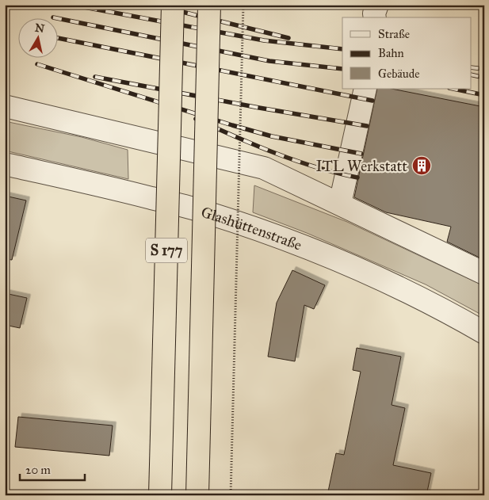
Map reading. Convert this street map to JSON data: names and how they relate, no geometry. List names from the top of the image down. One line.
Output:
{"streets":{"highway":["S 177"],"street":["Glashüttenstraße"]},"places":{"building":["ITL Werkstatt"]},"legend":["Straße","Bahn","Gebäude"],"scale_bar":"20 m","north":"top"}
